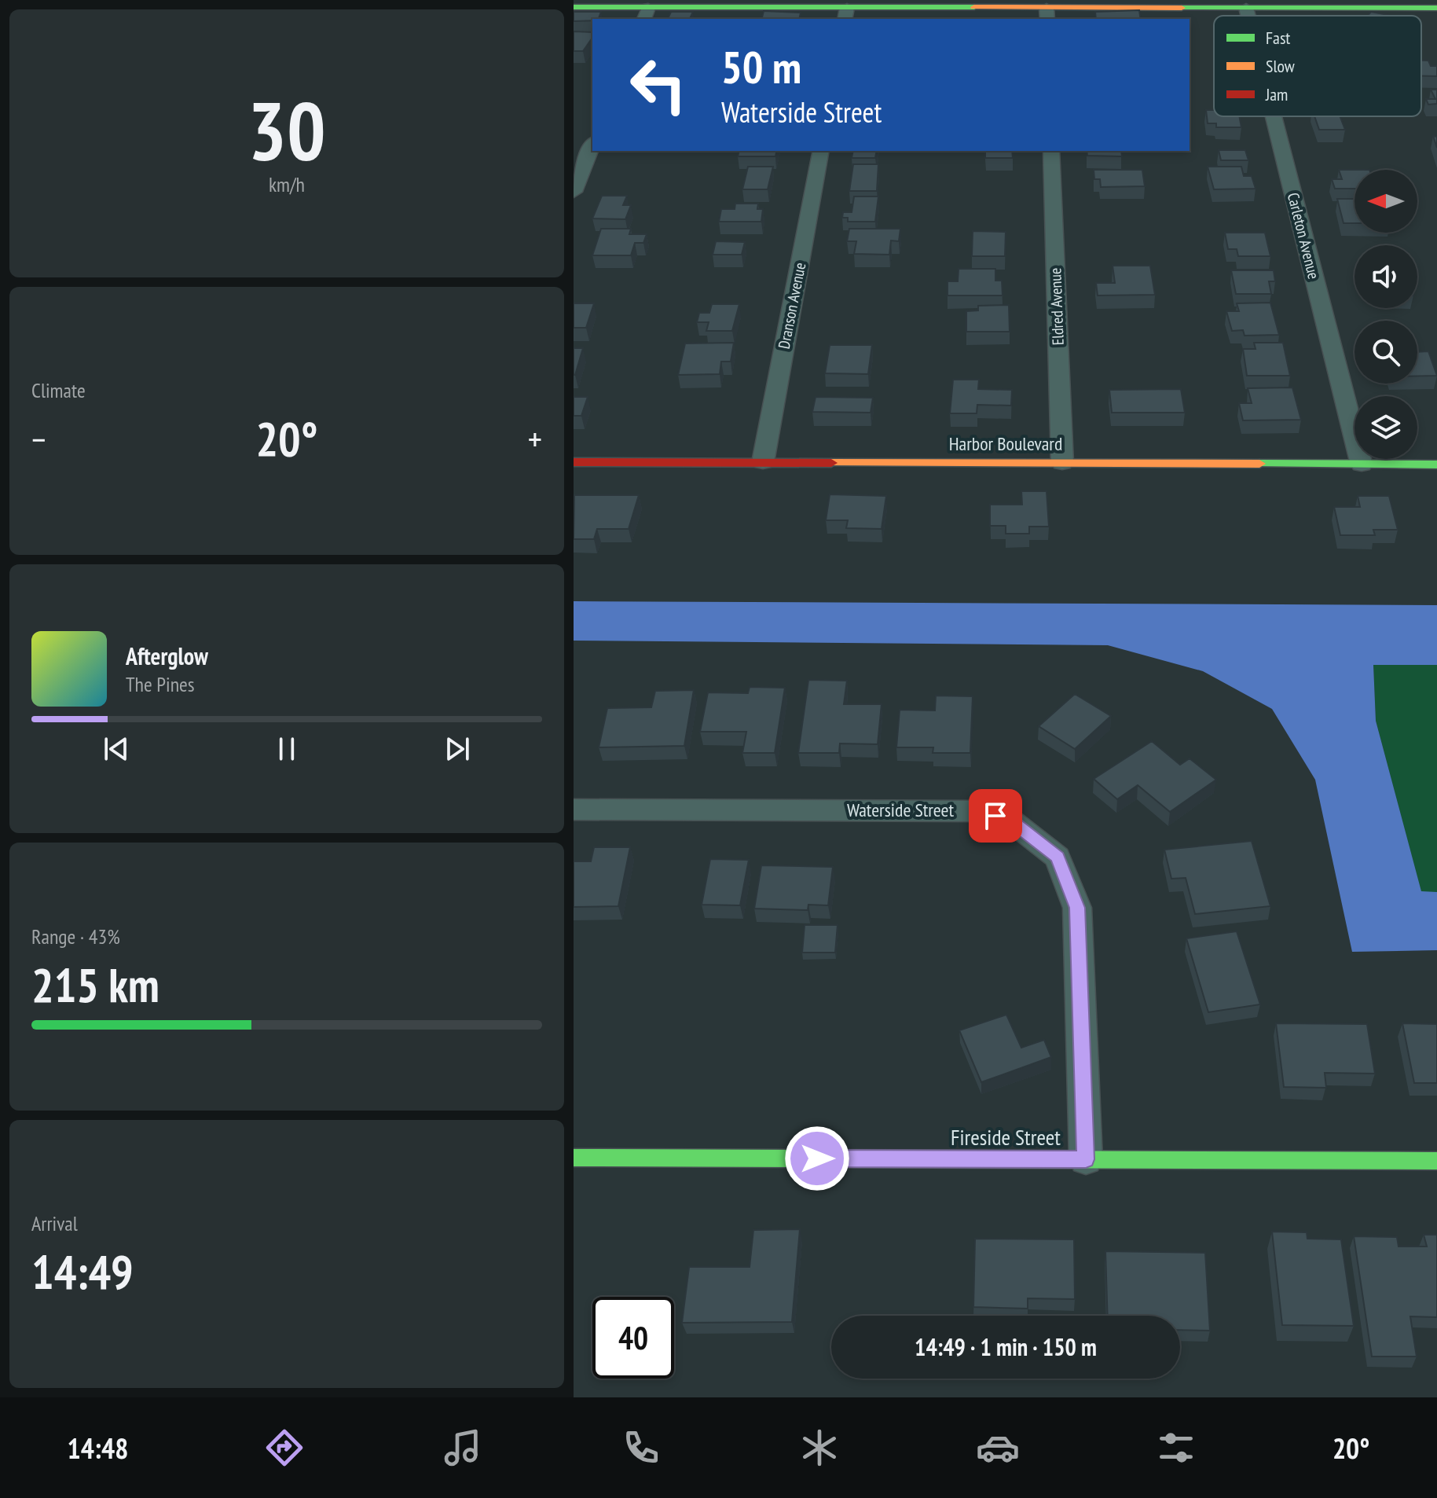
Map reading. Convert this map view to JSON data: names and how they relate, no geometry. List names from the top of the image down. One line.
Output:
{"streets":{"street":["Carleton Avenue","Dranson Avenue","Eldred Avenue","Harbor Boulevard","Waterside Street","Fireside Street"]},"crossings":[["Carleton Avenue","Harbor Boulevard"],["Dranson Avenue","Harbor Boulevard"],["Eldred Avenue","Harbor Boulevard"],["Waterside Street","Fireside Street"]],"legend":["Fast","Slow","Jam"],"north":"left","page":{"tile":[["30","km/h"],"Climate",["Range · 43%","215 km"],["Arrival","14:49"]],"turn":["50 m","Waterside Street"],"heat":["−","20°","+"],"song":["Afterglow","The Pines"],"limit":"40","trip":"14:49 · 1 min · 150 m","tabs":["14:48","20°"]}}
